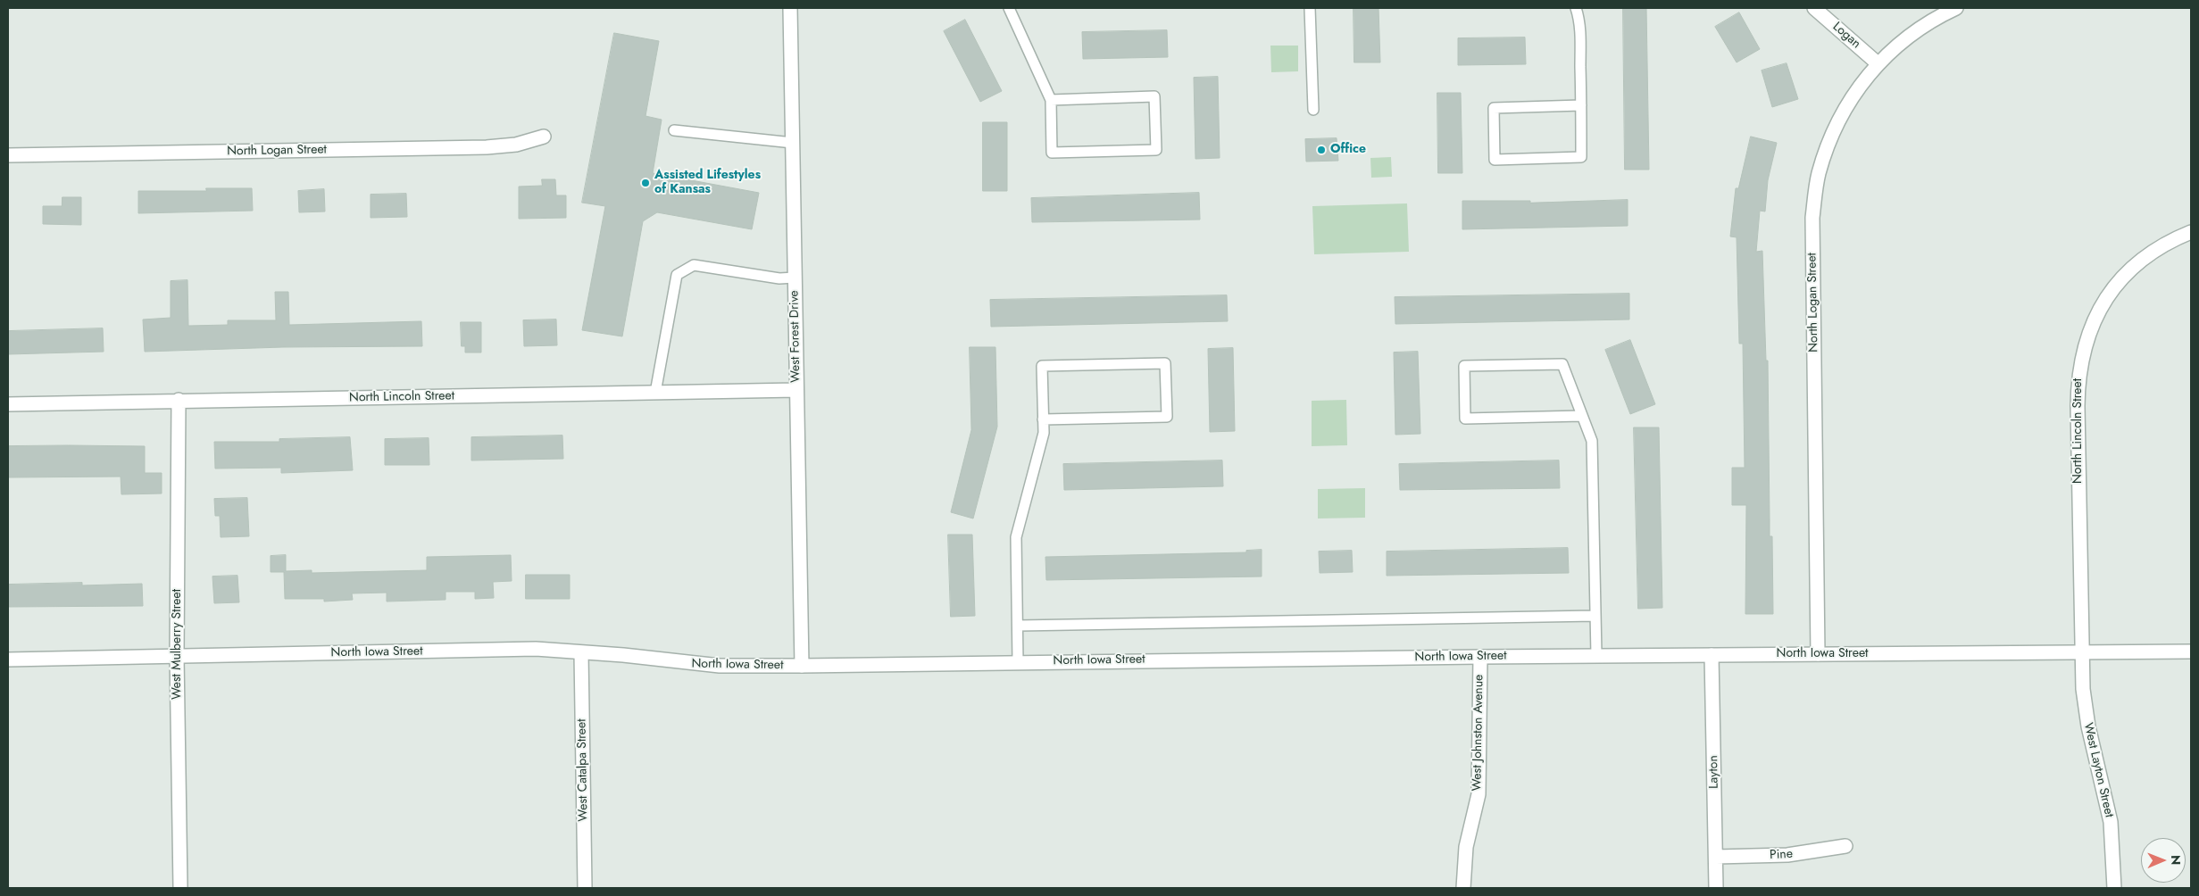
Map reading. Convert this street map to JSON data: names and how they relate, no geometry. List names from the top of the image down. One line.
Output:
{"streets":{"street":["Logan","North Logan Street","West Forest Drive","North Lincoln Street","West Mulberry Street","North Iowa Street","West Johnston Avenue","West Catalpa Street","West Layton Street","Layton","Pine"]},"crossings":[["Logan","North Logan Street"],["North Logan Street","North Iowa Street"],["West Forest Drive","North Lincoln Street"],["West Forest Drive","North Iowa Street"],["North Lincoln Street","West Mulberry Street"],["North Lincoln Street","North Iowa Street"],["North Lincoln Street","West Layton Street"],["West Mulberry Street","North Iowa Street"],["North Iowa Street","West Johnston Avenue"],["North Iowa Street","West Catalpa Street"],["North Iowa Street","West Layton Street"],["North Iowa Street","Layton"],["Layton","Pine"]],"places":["Office","Assisted Lifestyles of Kansas"],"north":"right"}
